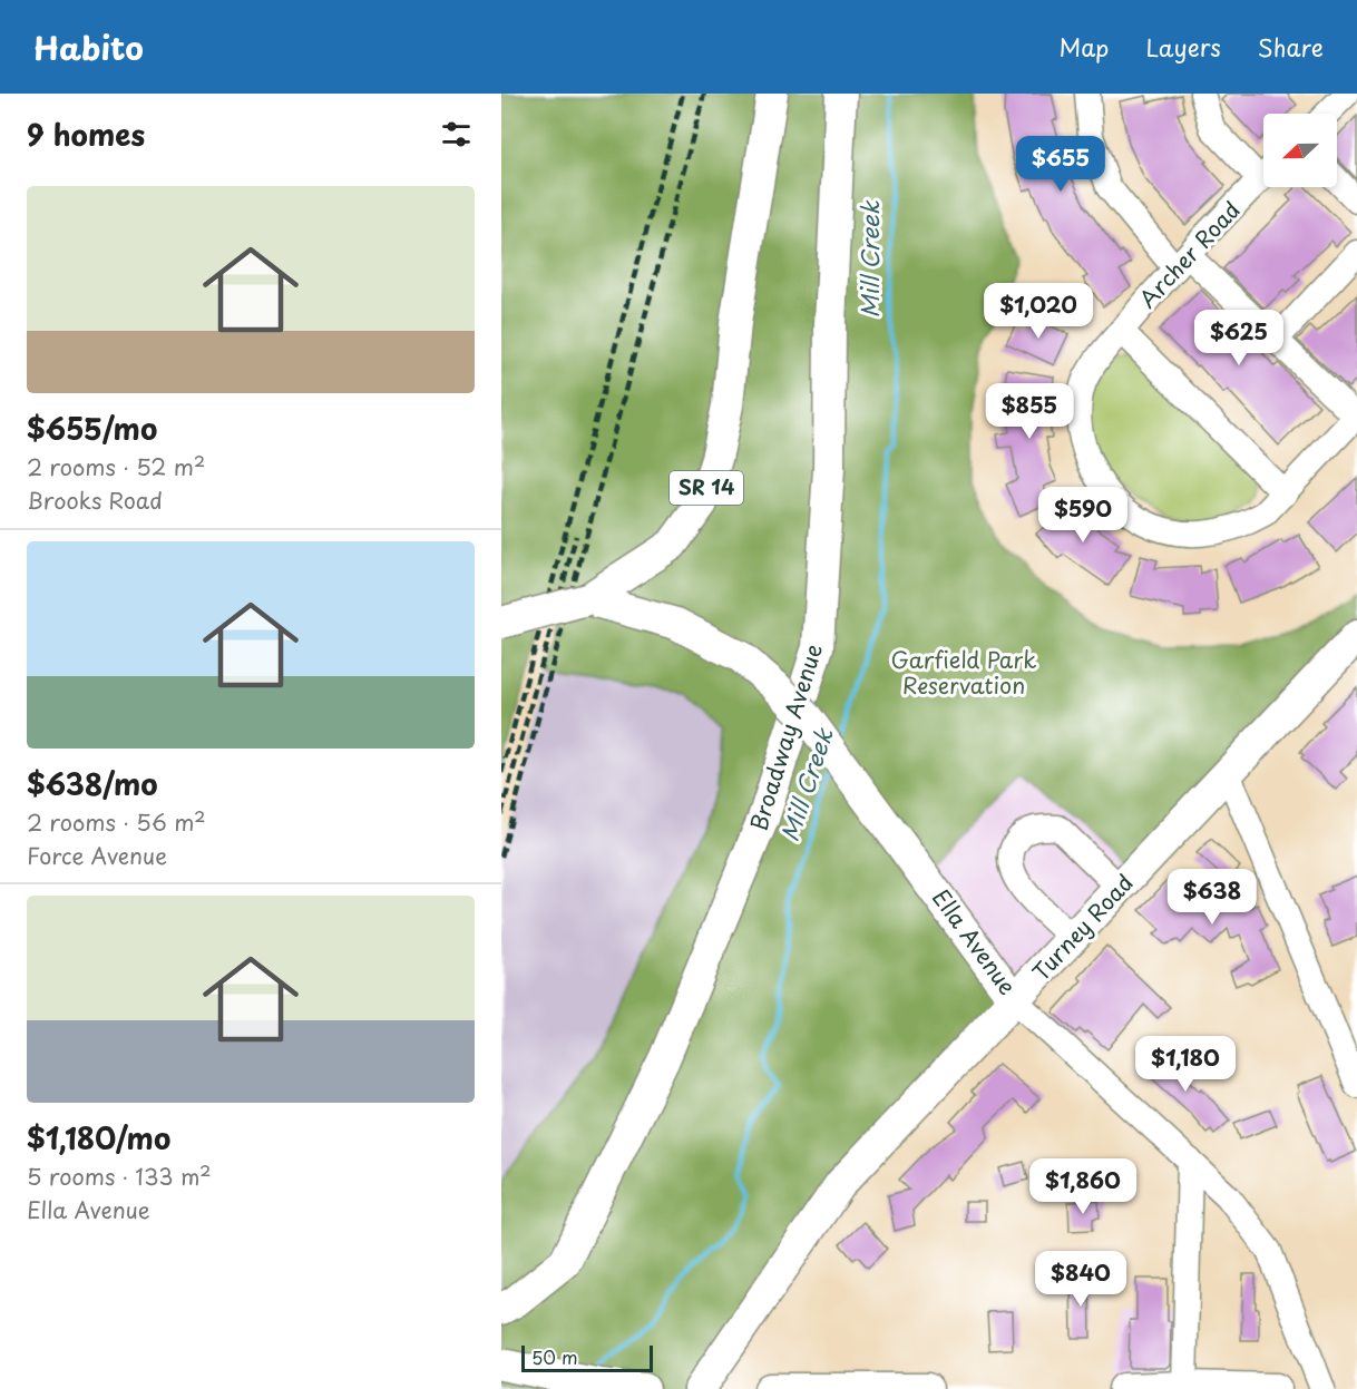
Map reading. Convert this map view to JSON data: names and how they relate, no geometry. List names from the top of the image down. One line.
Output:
{"streets":{"main road":["SR 14","Broadway Avenue","Turney Road","Ella Avenue"],"street":["Archer Road"]},"crossings":[["SR 14","Ella Avenue"],["Turney Road","Ella Avenue"]],"water":["Mill Creek"],"parks":["Garfield Park Reservation"],"scale_bar":"50 m","north":"left","page":{"header":"Habito","nav":["Map","Layers","Share"],"heading":"9 homes","price":["$655","$1,020","$625","$855","$590","$638","$1,180","$1,860","$840"],"list":[{"name":"$655/mo","note":"2 rooms · 52 m² · Brooks Road"},{"name":"$638/mo","note":"2 rooms · 56 m² · Force Avenue"},{"name":"$1,180/mo","note":"5 rooms · 133 m² · Ella Avenue"}],"scale":"50 m"}}
